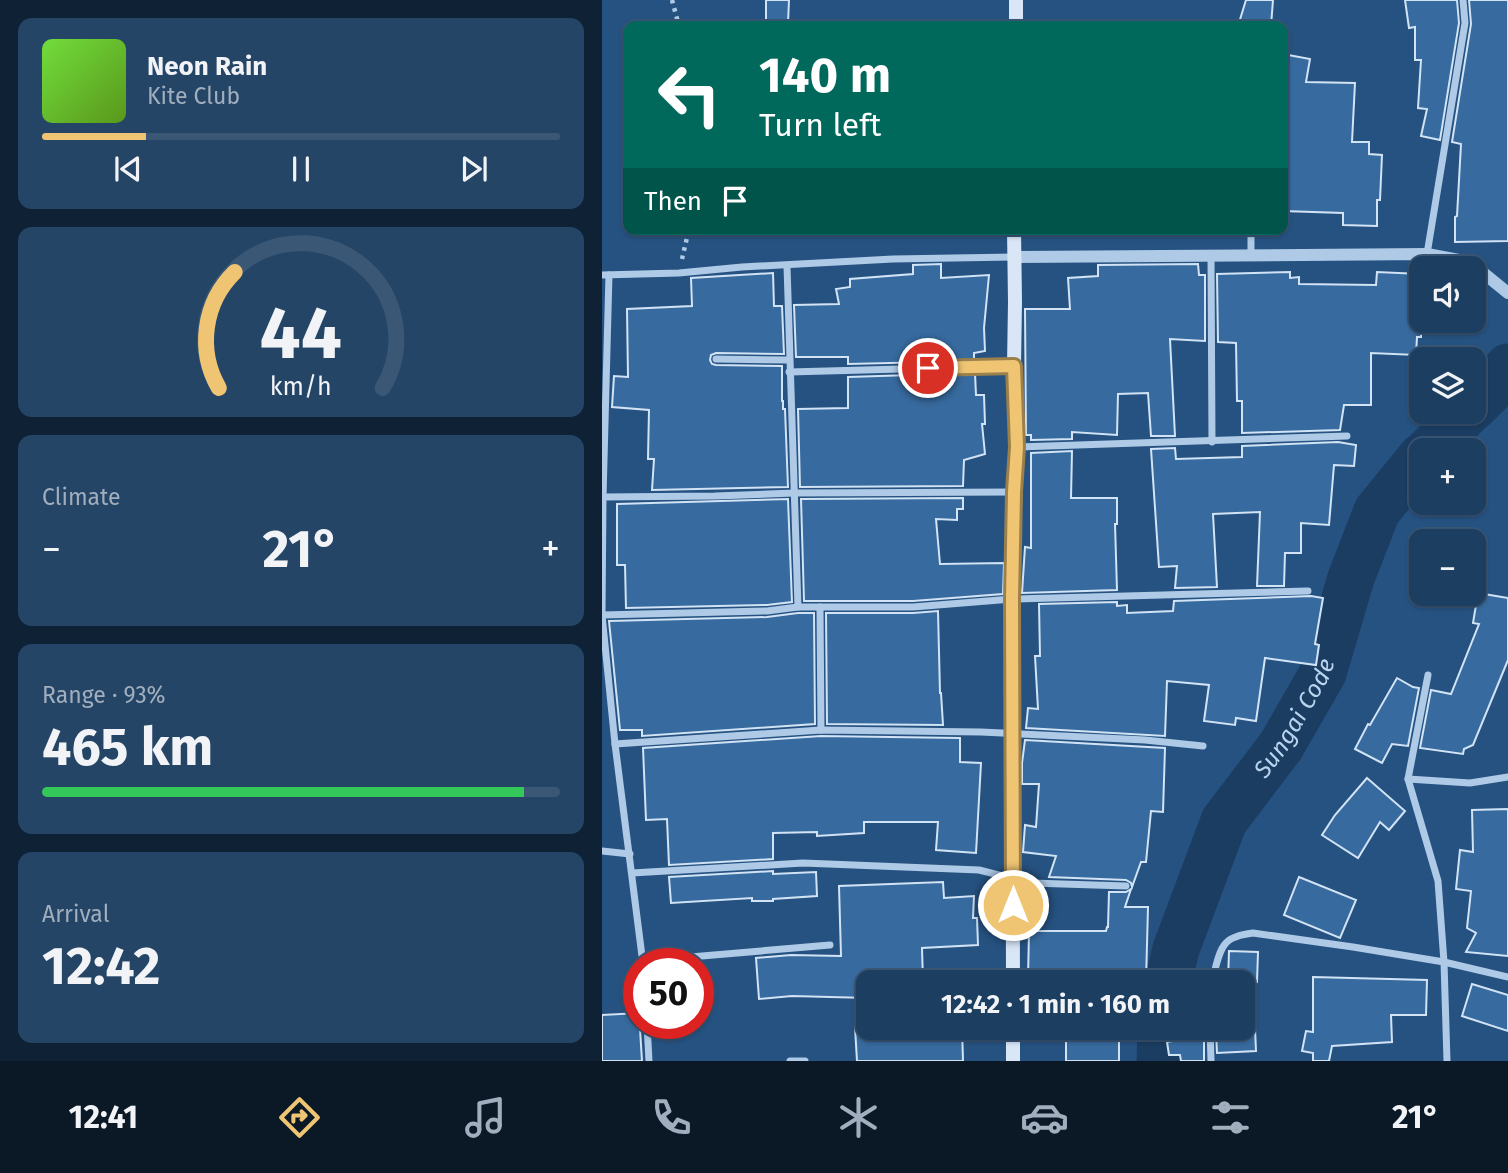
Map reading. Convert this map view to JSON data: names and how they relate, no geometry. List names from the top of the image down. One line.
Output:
{"water":["Sungai Code"],"page":{"turn":["140 m","Turn left"],"song":["Neon Rain","Kite Club"],"then":"Then","map_buttons":["+","−"],"tile":["Climate",["Range · 93%","465 km"],["Arrival","12:42"]],"heat":["−","21°","+"],"limit":"50","trip":"12:42 · 1 min · 160 m","tabs":["12:41","21°"],"gauge":["44","km/h"]}}
